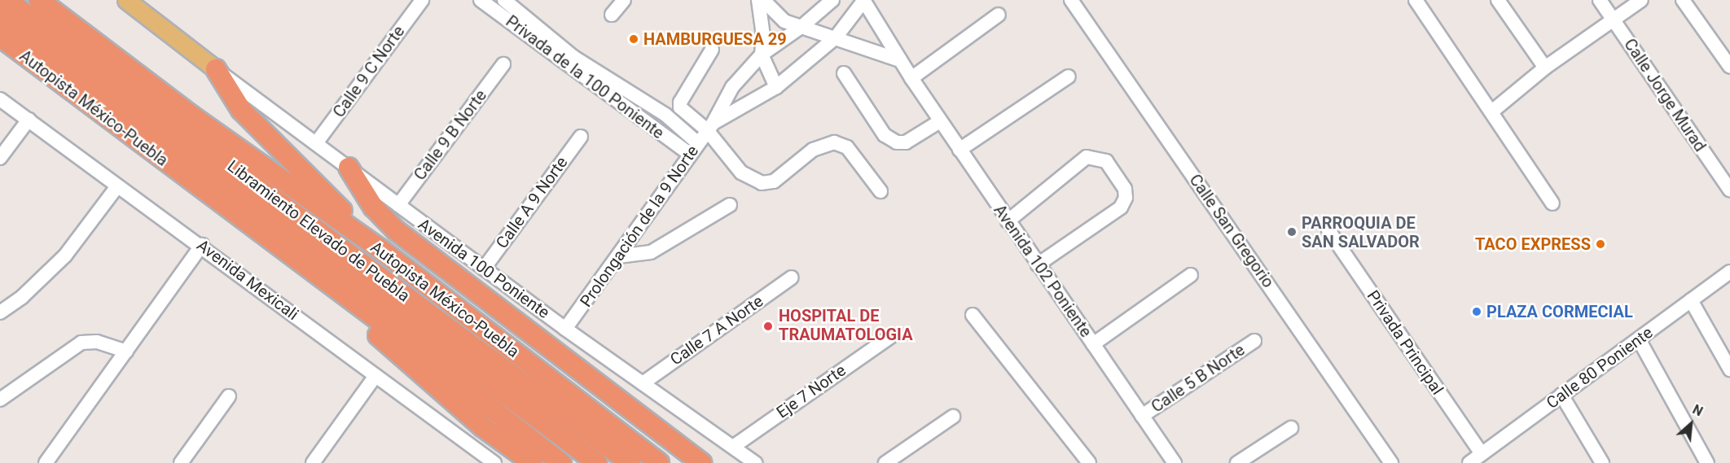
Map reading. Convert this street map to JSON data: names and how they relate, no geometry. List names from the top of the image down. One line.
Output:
{"streets":{"highway":["Autopista México-Puebla","Libramiento Elevado de Puebla"],"street":["Calle 9 C Norte","Privada de la 100 Poniente","Calle Jorge Murad","Calle 9 B Norte","Calle A 9 Norte","Prolongación de la 9 Norte","Calle San Gregorio","Avenida 100 Poniente","Avenida 102 Poniente","Avenida Mexicali","Calle 7 A Norte","Privada Principal","Calle 80 Poniente","Calle 5 B Norte","Eje 7 Norte"]},"crossings":[["Calle 9 C Norte","Avenida 100 Poniente"],["Privada de la 100 Poniente","Prolongación de la 9 Norte"],["Calle 9 B Norte","Avenida 100 Poniente"],["Calle A 9 Norte","Avenida 100 Poniente"],["Prolongación de la 9 Norte","Avenida 100 Poniente"],["Avenida 100 Poniente","Calle 7 A Norte"],["Avenida 100 Poniente","Eje 7 Norte"],["Avenida 102 Poniente","Calle 5 B Norte"],["Privada Principal","Calle 80 Poniente"]],"places":["HAMBURGUESA 29","PARROQUIA DE SAN SALVADOR","TACO EXPRESS","PLAZA CORMECIAL","HOSPITAL DE TRAUMATOLOGIA"],"north":"top right"}
